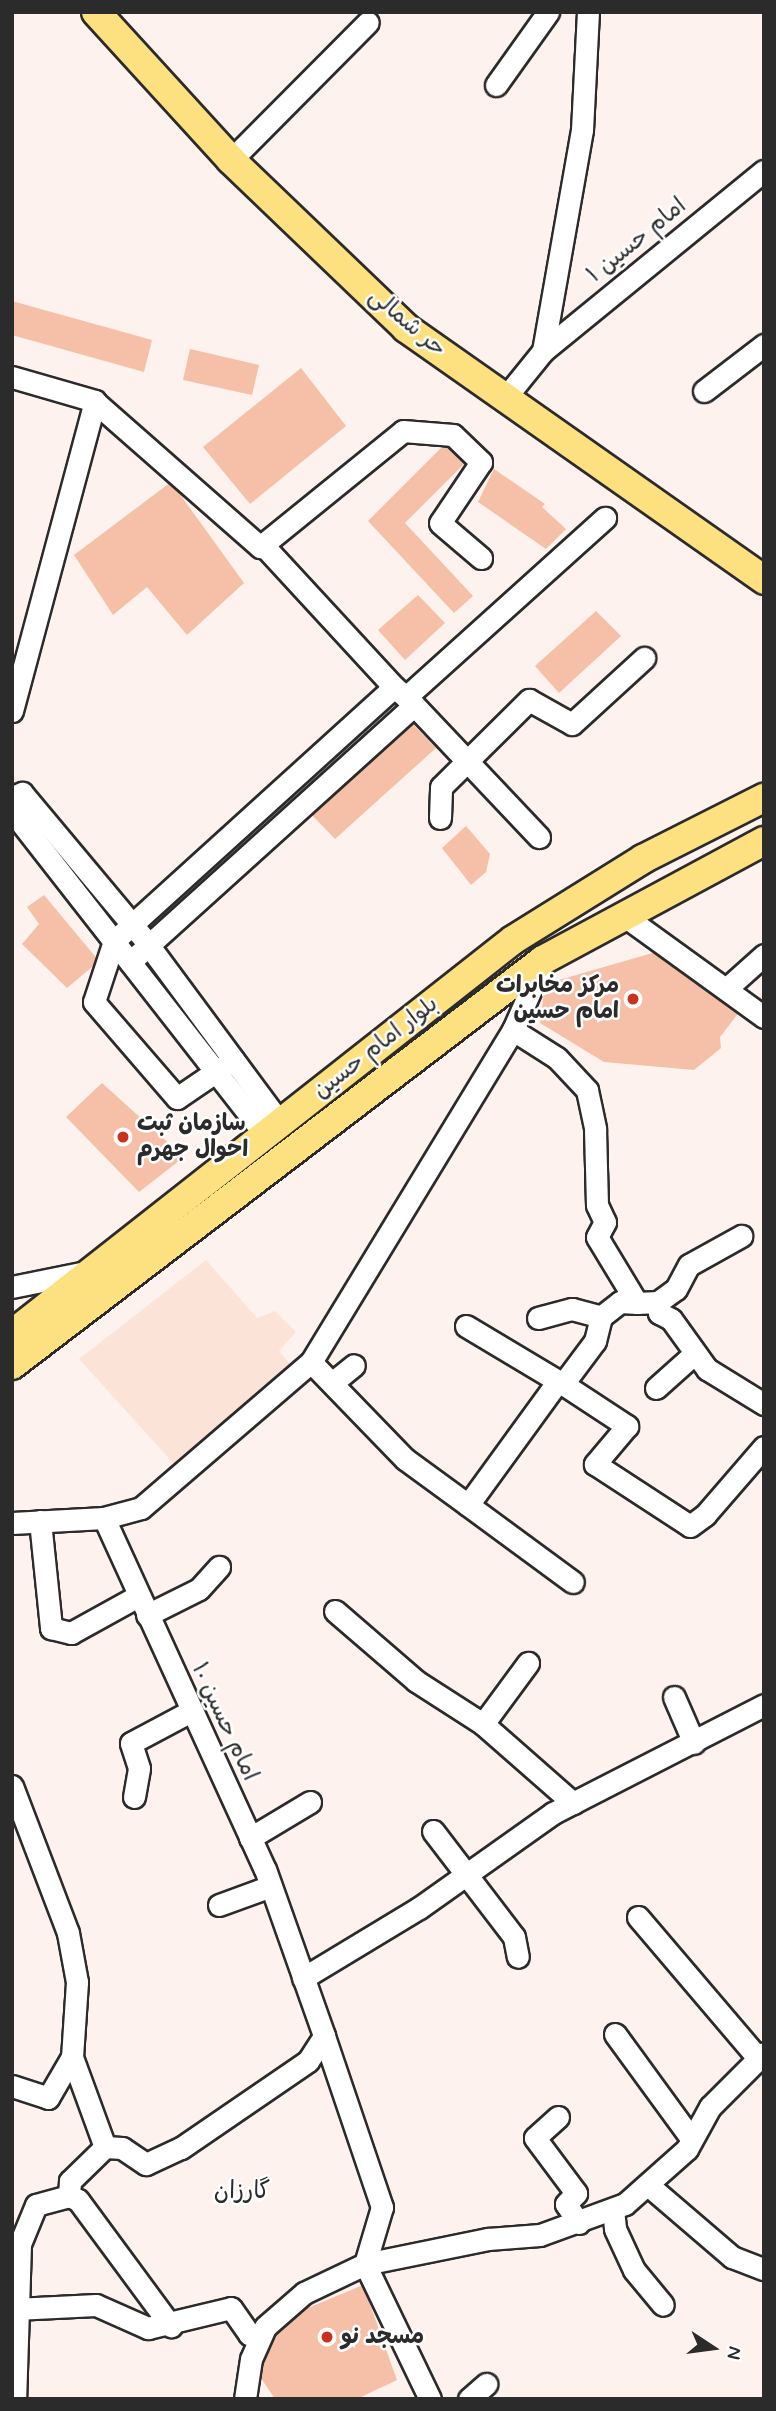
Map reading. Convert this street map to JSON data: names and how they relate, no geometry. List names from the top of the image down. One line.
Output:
{"streets":{"main road":["حر شمالی","بلوار امام حسین"],"street":["امام حسین ۱","امام حسین ۱۰"]},"crossings":[["امام حسین ۱","حر شمالی"]],"districts":["گارزان"],"places":["مرکز مخابرات امام حسین","سازمان ثبت احوال جهرم","مسجد نو"],"north":"right"}
